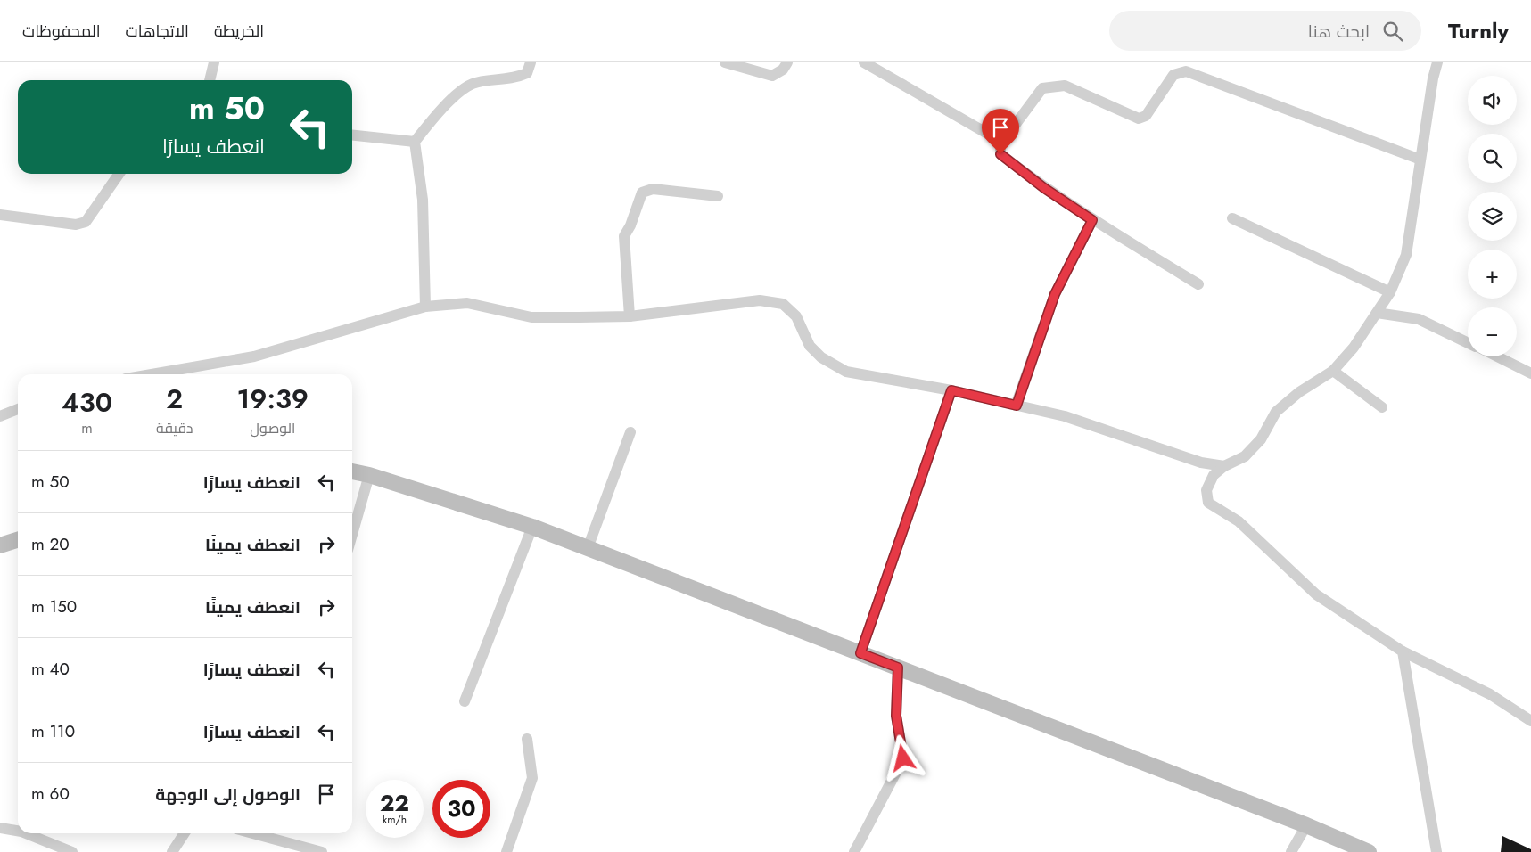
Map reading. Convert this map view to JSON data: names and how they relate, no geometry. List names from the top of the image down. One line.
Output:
{"page":{"header":"Turnly","search":"ابحث هنا","nav":["الخريطة","الاتجاهات","المحفوظات"],"map_buttons":["+","−"],"turn":["50 m","انعطف يسارًا"],"eta":["19:39","الوصول","2","دقيقة","430","m"],"list":[{"name":"انعطف يسارًا","value":"50 m"},{"name":"انعطف يمينًا","value":"20 m"},{"name":"انعطف يمينًا","value":"150 m"},{"name":"انعطف يسارًا","value":"40 m"},{"name":"انعطف يسارًا","value":"110 m"},{"name":"الوصول إلى الوجهة","value":"60 m"}],"speed":"22 km/h","limit":"30"}}
